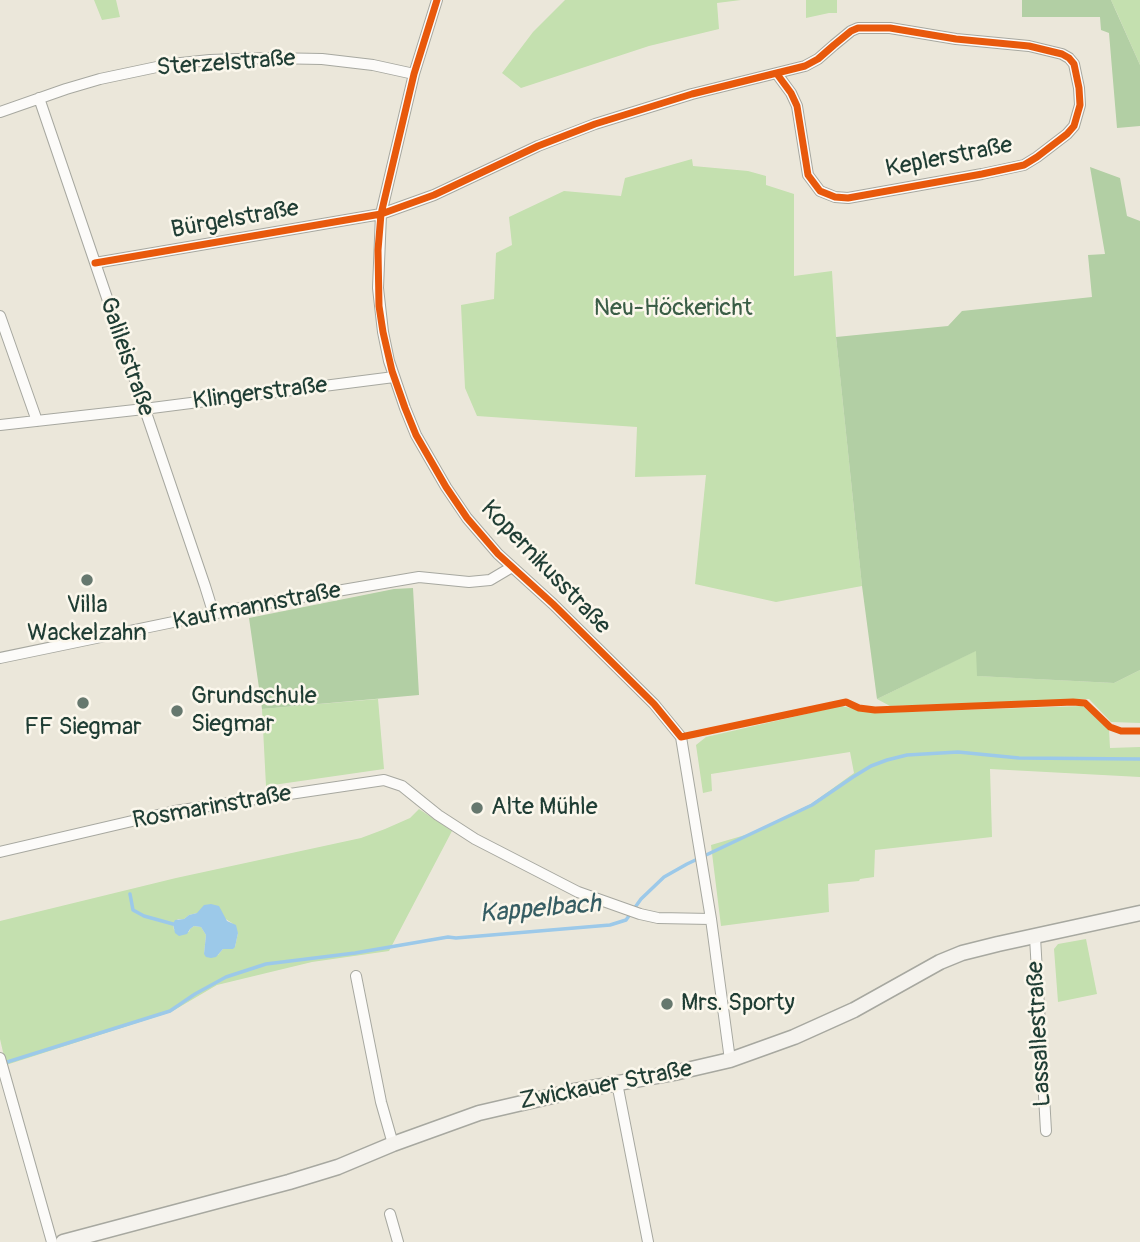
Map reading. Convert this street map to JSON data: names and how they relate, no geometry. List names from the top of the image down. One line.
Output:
{"streets":{"main road":["Zwickauer Straße"],"street":["Sterzelstraße","Keplerstraße","Bürgelstraße","Galileistraße","Klingerstraße","Kopernikusstraße","Kaufmannstraße","Rosmarinstraße","Lassallestraße"]},"crossings":[["Sterzelstraße","Galileistraße"],["Sterzelstraße","Kopernikusstraße"],["Keplerstraße","Bürgelstraße"],["Keplerstraße","Kopernikusstraße"],["Bürgelstraße","Galileistraße"],["Bürgelstraße","Kopernikusstraße"],["Galileistraße","Klingerstraße"],["Galileistraße","Kaufmannstraße"],["Klingerstraße","Kopernikusstraße"],["Kopernikusstraße","Kaufmannstraße"],["Kopernikusstraße","Rosmarinstraße"],["Kopernikusstraße","Zwickauer Straße"],["Lassallestraße","Zwickauer Straße"]],"water":["Kappelbach"],"parks":["Neu-Höckericht"],"places":["Villa Wackelzahn","FF Siegmar","Grundschule Siegmar","Alte Mühle","Mrs. Sporty"]}
